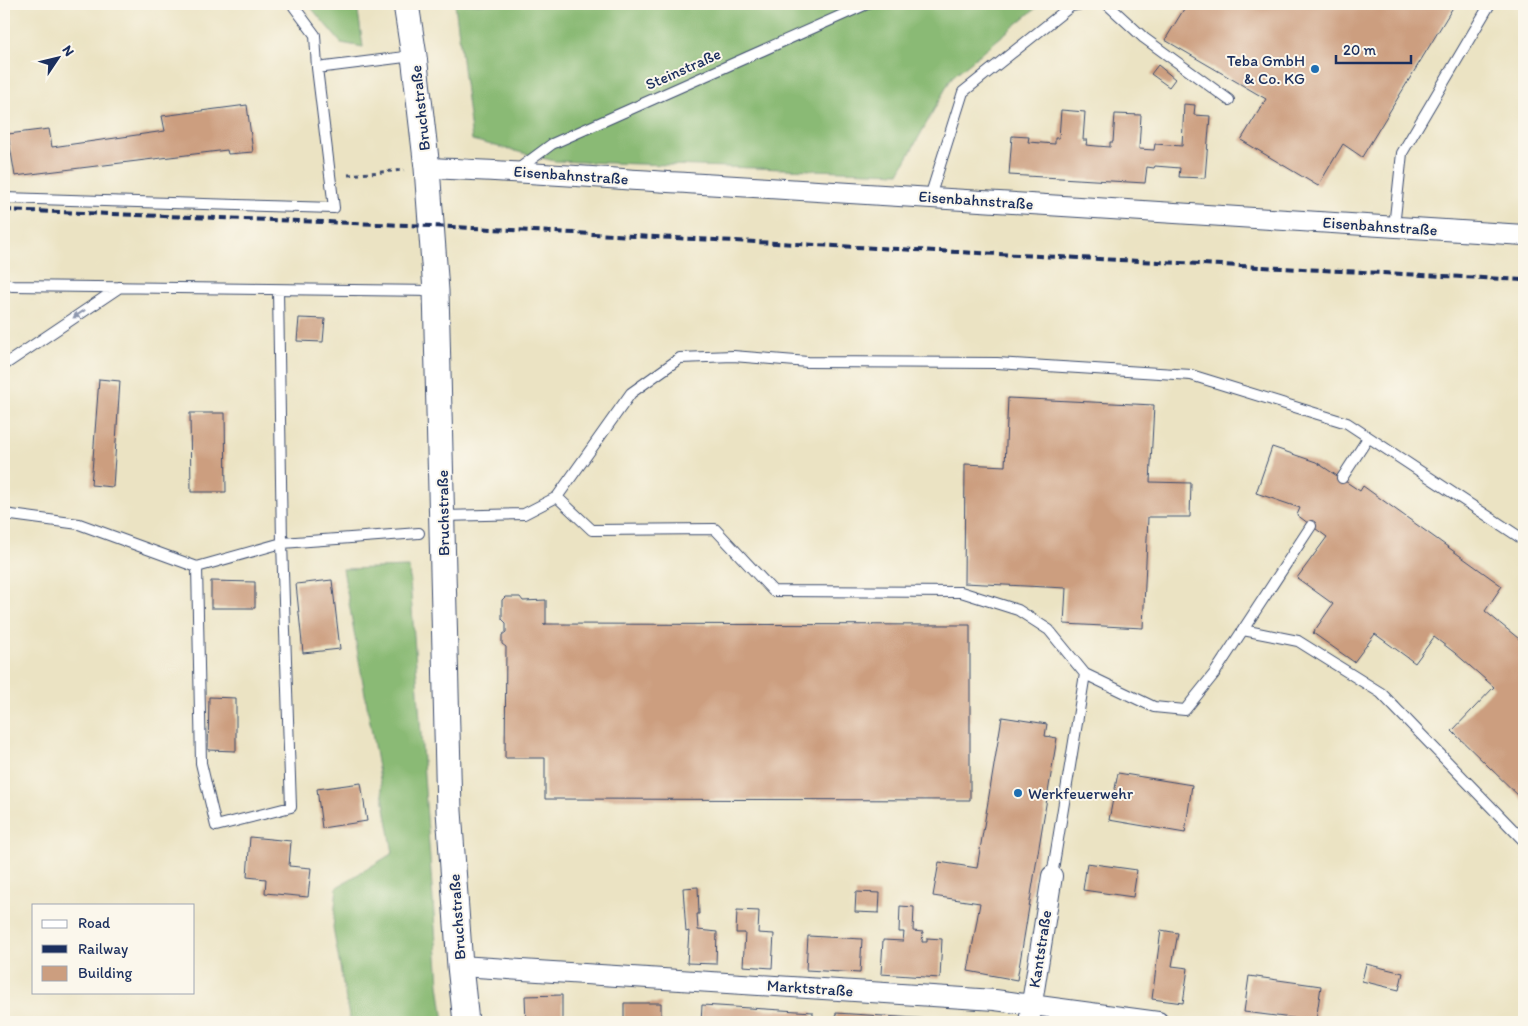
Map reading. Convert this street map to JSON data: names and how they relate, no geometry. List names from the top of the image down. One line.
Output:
{"streets":{"street":["Bruchstraße","Eisenbahnstraße","Kantstraße","Marktstraße"],"lane":["Steinstraße"]},"crossings":[["Steinstraße","Eisenbahnstraße"],["Bruchstraße","Eisenbahnstraße"],["Bruchstraße","Marktstraße"],["Kantstraße","Marktstraße"]],"places":["Teba GmbH & Co. KG","Werkfeuerwehr"],"legend":["Road","Railway","Building"],"scale_bar":"20 m","north":"top right"}
